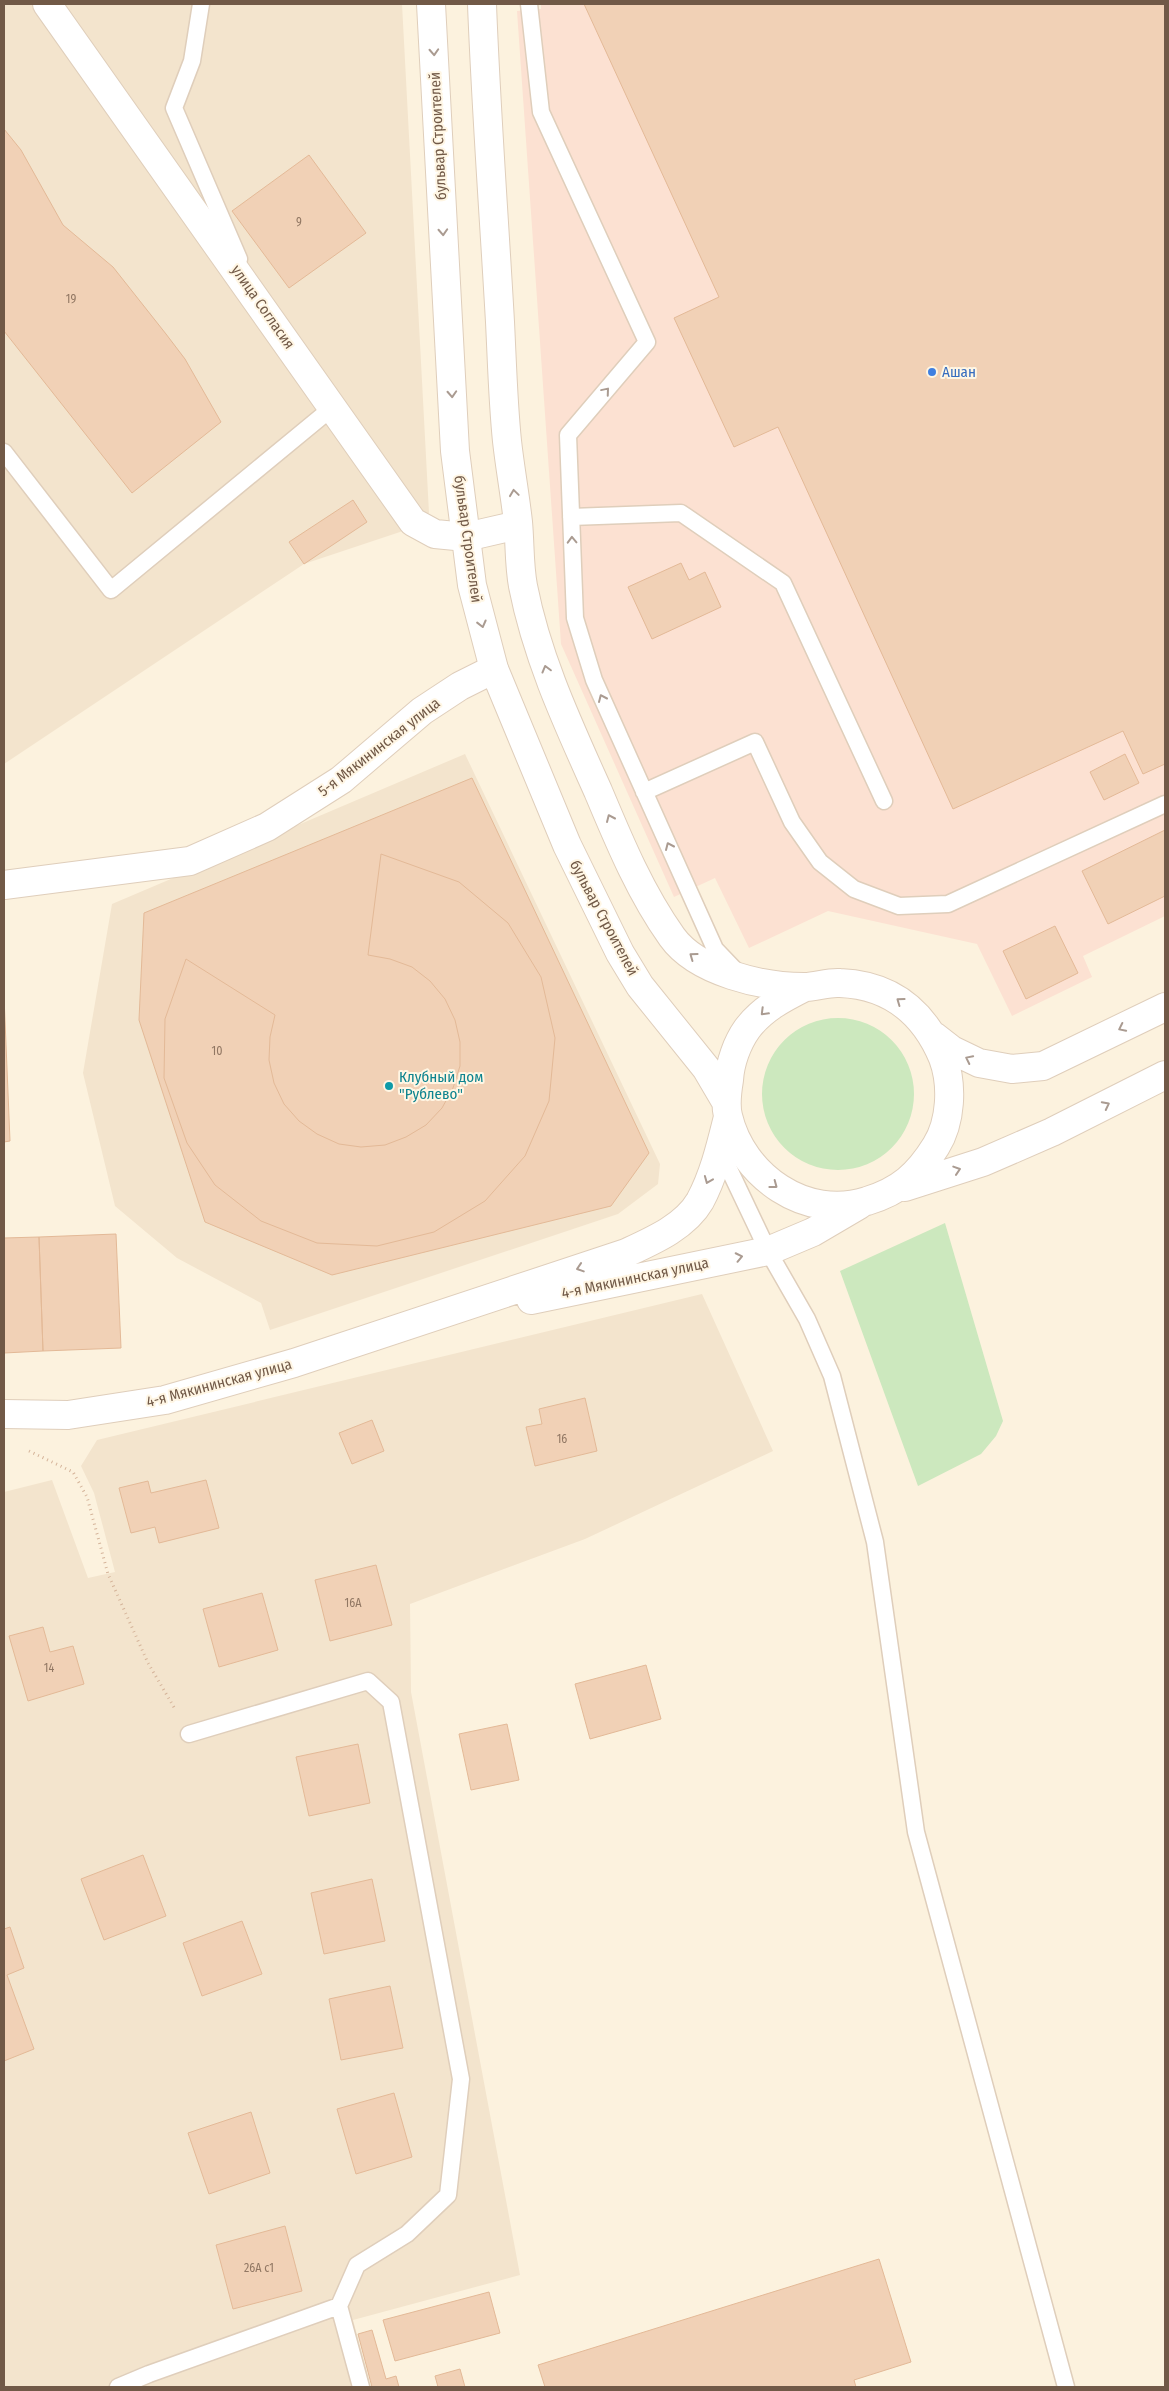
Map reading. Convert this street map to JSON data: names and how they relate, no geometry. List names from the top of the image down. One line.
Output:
{"streets":{"street":["бульвар Строителей","улица Согласия","5-я Мякининская улица","4-я Мякининская улица"]},"crossings":[["бульвар Строителей","улица Согласия"],["бульвар Строителей","5-я Мякининская улица"],["бульвар Строителей","4-я Мякининская улица"]],"places":["Ашан","Клубный дом \"Рублево\""],"house_numbers":["9","19","10","16","16А","14","26А с1"]}
